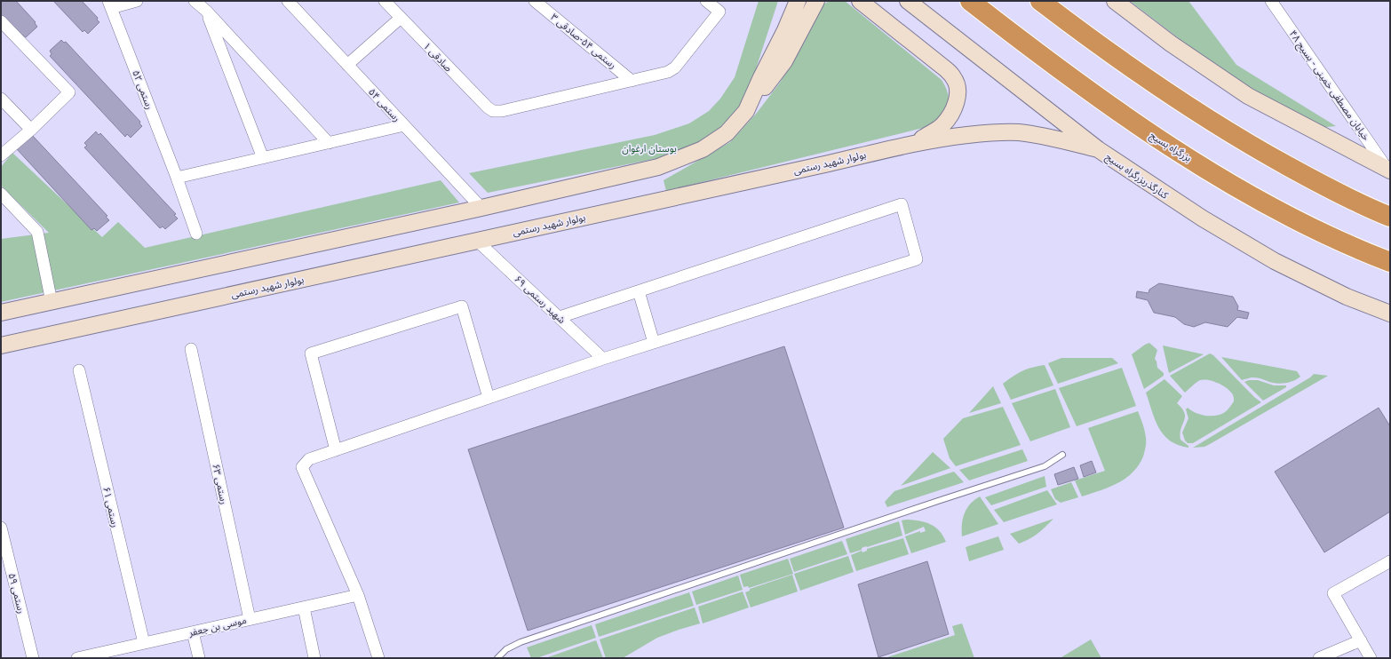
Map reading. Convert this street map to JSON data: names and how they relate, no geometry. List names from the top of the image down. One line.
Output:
{"streets":{"highway":["بزرگراه بسیج"],"main road":["بولوار شهید رستمی","کنارگذربزرگراه بسیج"],"street":["رستمی ۵۴-صادقی ۳","صادقی ۱","خیابان مصطفی خمینی - بسیج ۴۸","رستمی ۵۲","رستمی ۵۴","شهید رستمی ۶۹","رستمی ۶۳","رستمی ۶۱","رستمی ۵۹","موسی بن جعفر"]},"crossings":[["رستمی ۵۴-صادقی ۳","صادقی ۱"],["بولوار شهید رستمی","کنارگذربزرگراه بسیج"],["بولوار شهید رستمی","شهید رستمی ۶۹"],["رستمی ۶۳","موسی بن جعفر"],["رستمی ۶۱","موسی بن جعفر"]],"parks":["بوستان ارغوان"]}
